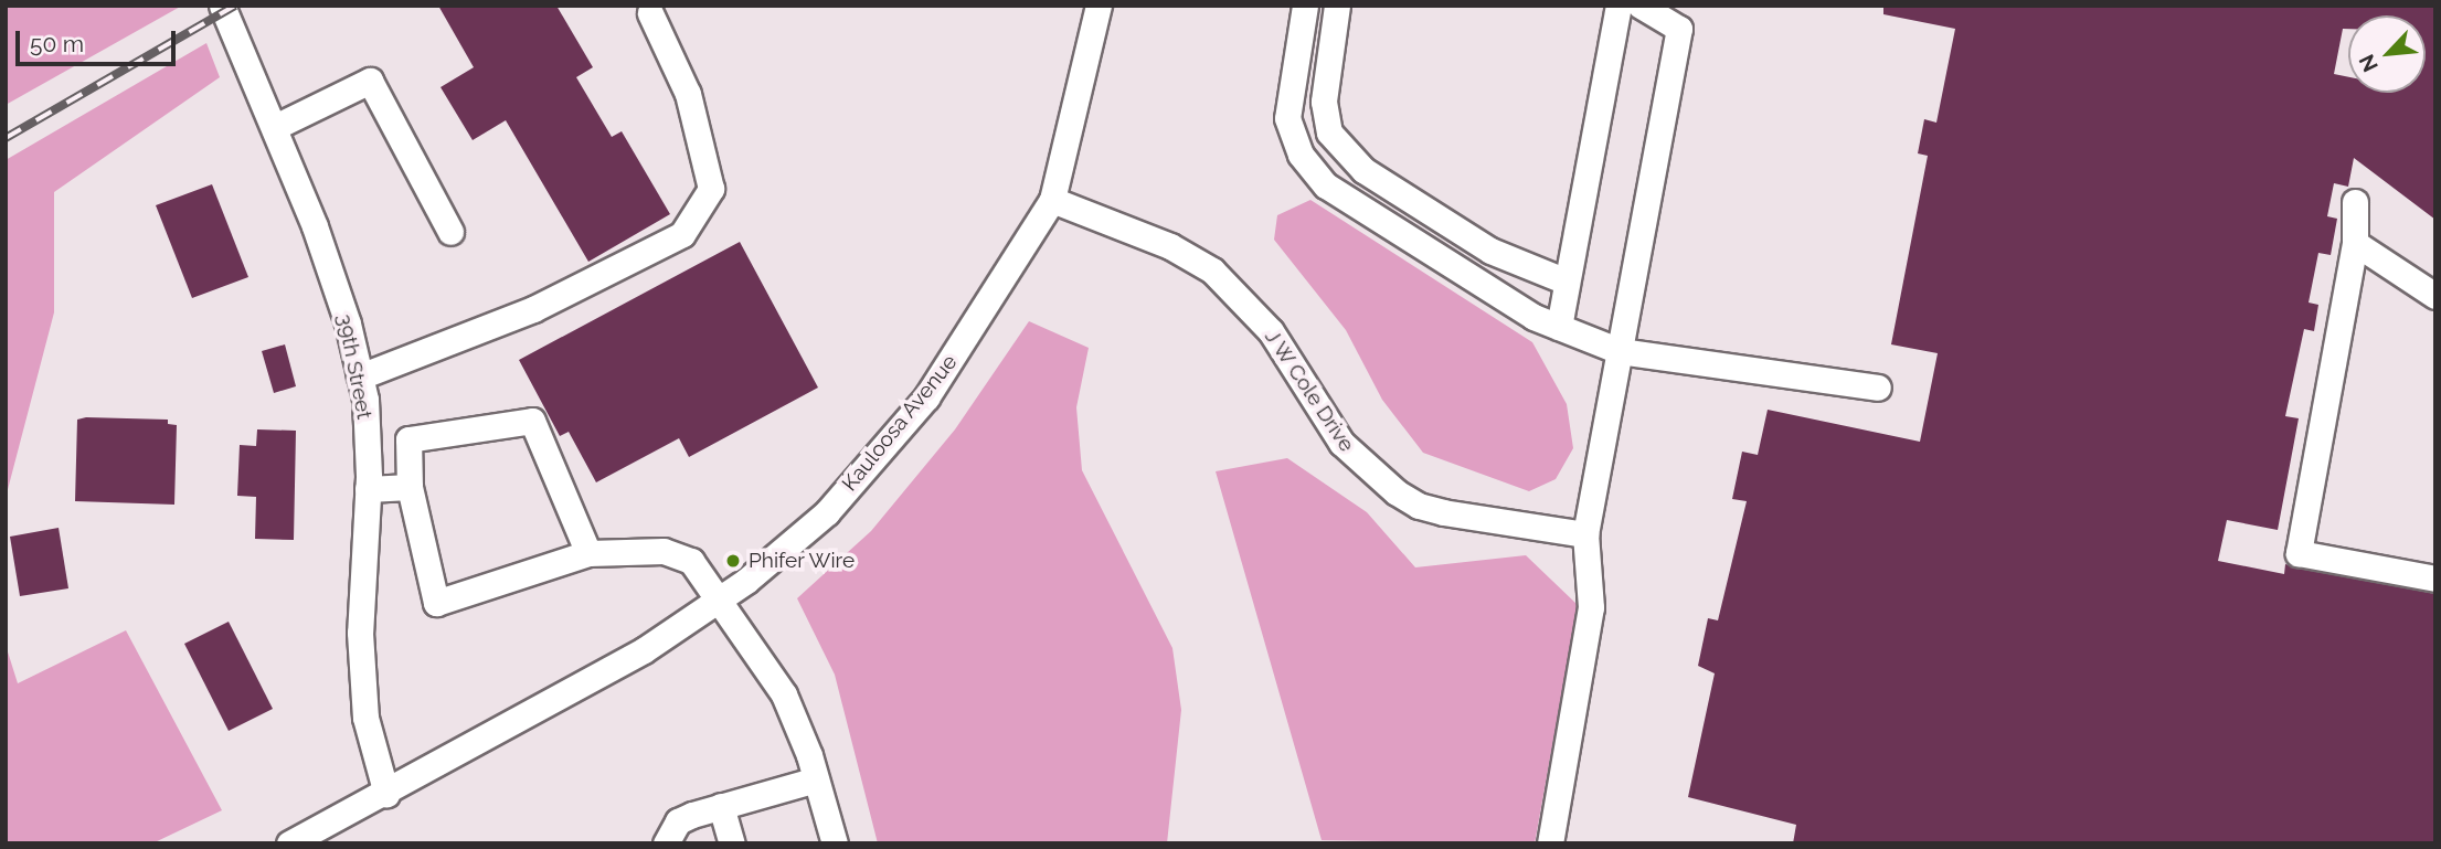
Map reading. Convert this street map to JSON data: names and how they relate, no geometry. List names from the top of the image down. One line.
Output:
{"streets":{"street":["39th Street","J W Cole Drive","Kauloosa Avenue"]},"crossings":[["39th Street","Kauloosa Avenue"],["J W Cole Drive","Kauloosa Avenue"]],"places":["Phifer Wire"],"scale_bar":"50 m","north":"bottom left"}
